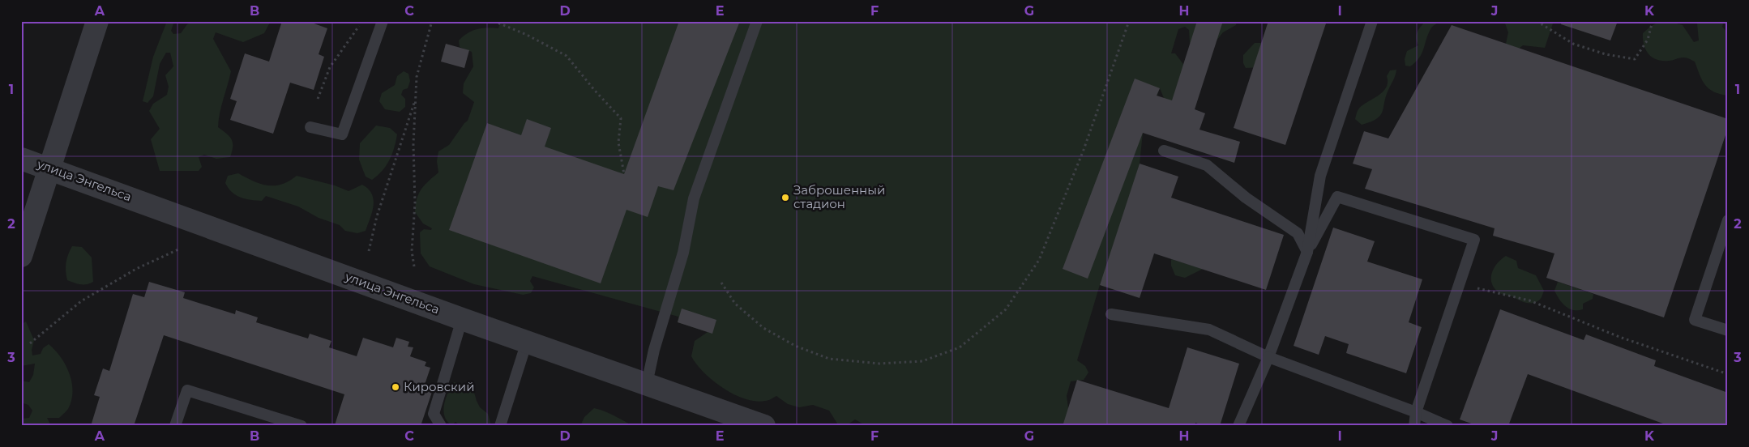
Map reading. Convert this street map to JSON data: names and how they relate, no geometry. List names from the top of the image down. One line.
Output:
{"streets":{"street":["улица Энгельса"]},"places":["Заброшенный стадион","Кировский"],"grid":{"columns":["A","B","C","D","E","F","G","H","I","J","K"],"rows":["1","2","3"]}}
